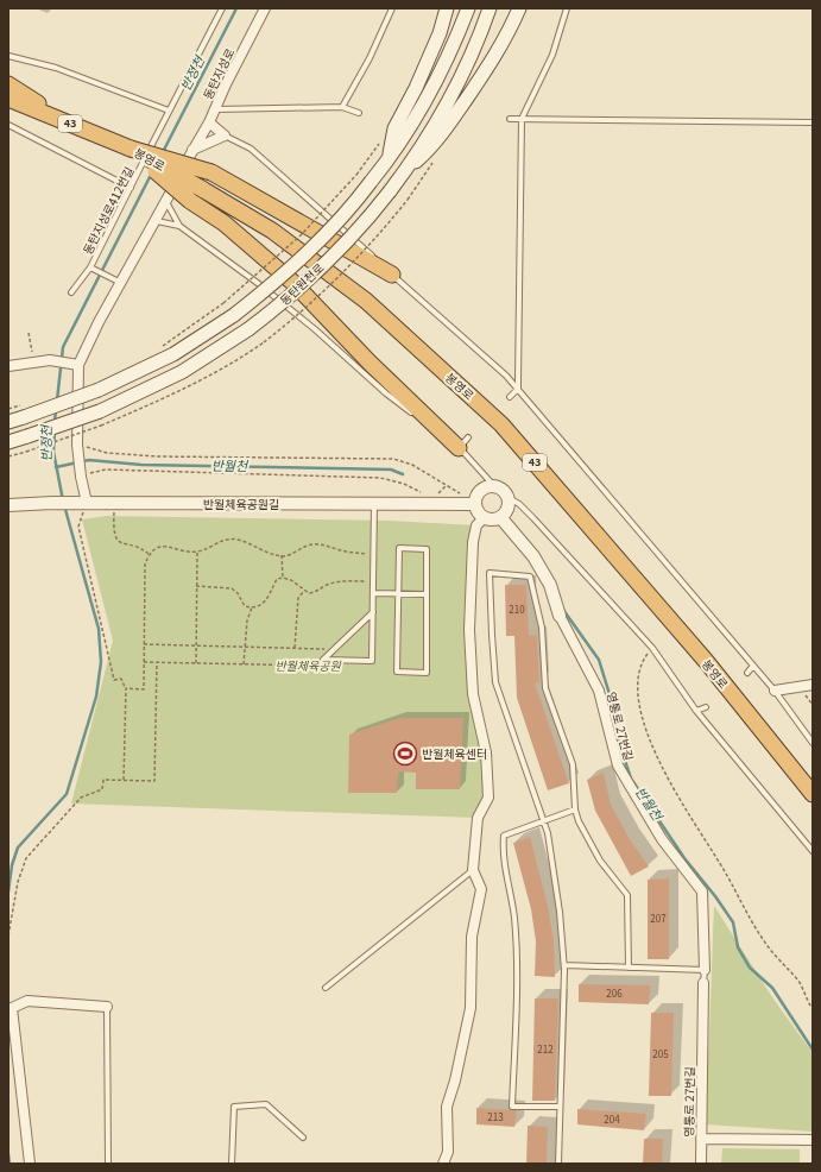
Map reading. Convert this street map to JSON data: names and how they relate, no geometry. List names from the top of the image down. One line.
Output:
{"streets":{"highway":["43","봉영로"],"main road":["동탄원천로"],"street":["동탄지성로","반월체육공원길","영통로 27번길"],"lane":["동탄지성로412번길"]},"water":["반정천","반월천"],"parks":["반월체육공원"],"places":{"sports":["반월체육센터"]},"house_numbers":["210","207","206","212","205","213","204"]}
